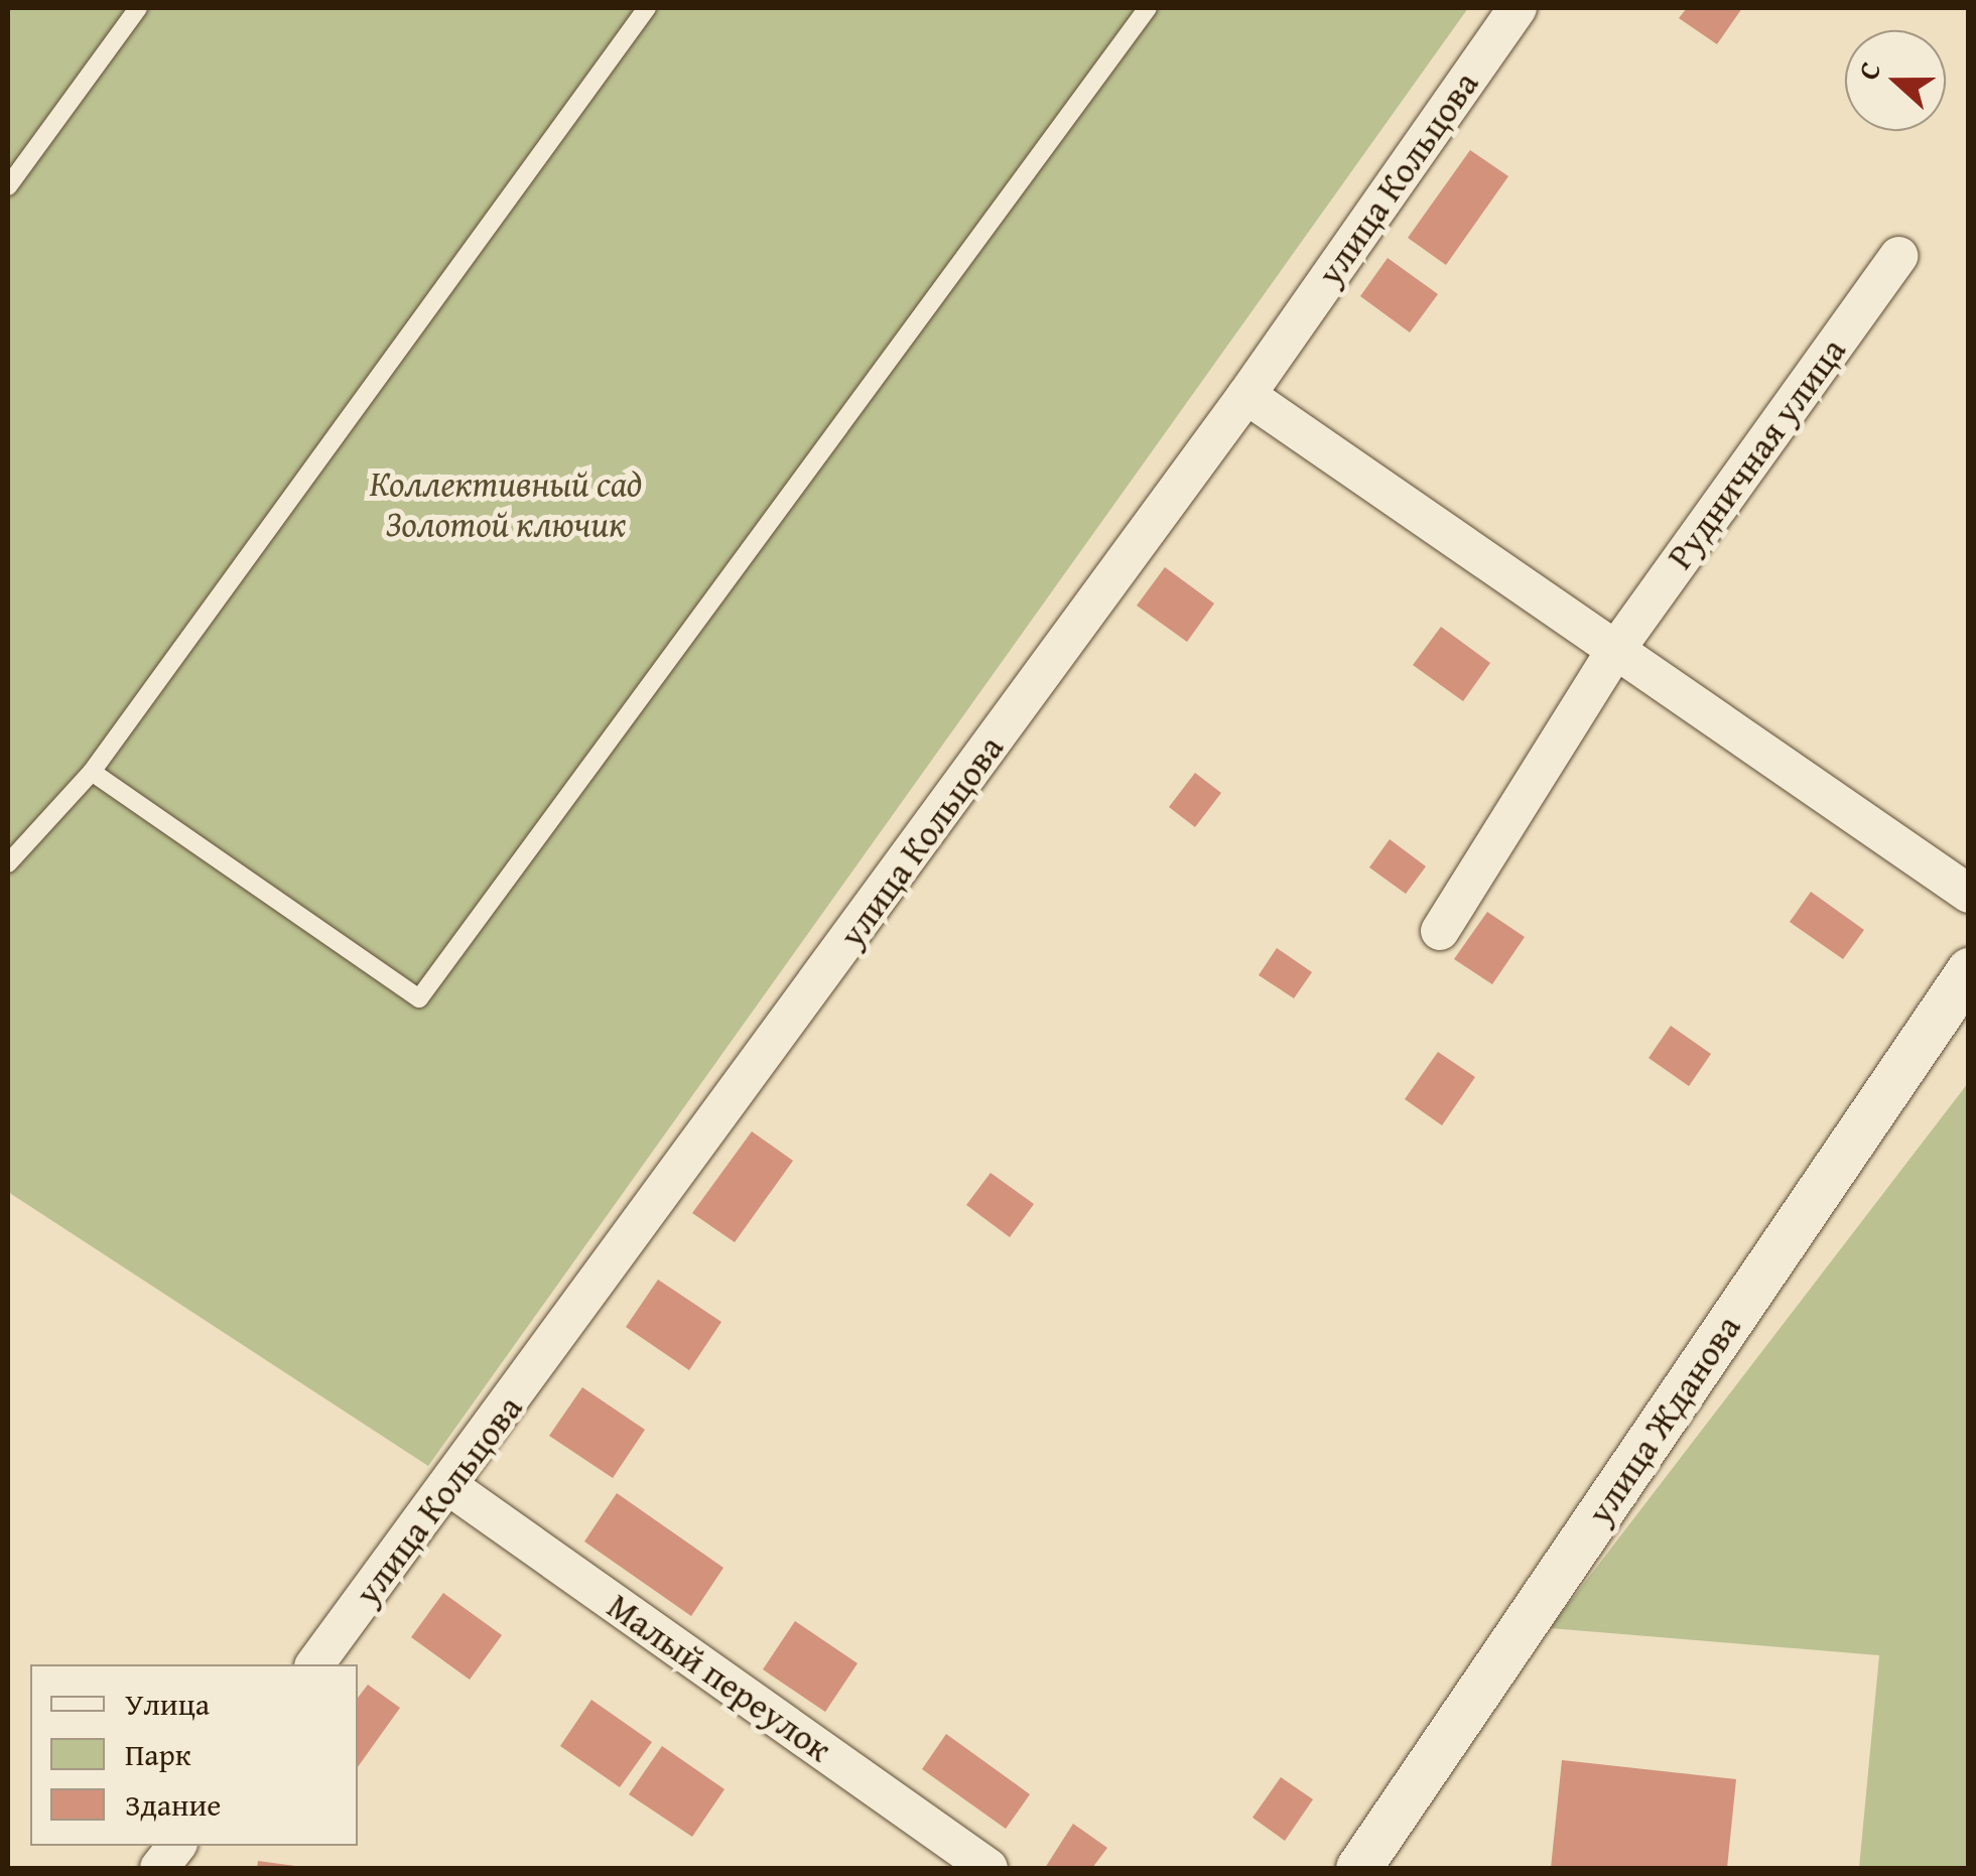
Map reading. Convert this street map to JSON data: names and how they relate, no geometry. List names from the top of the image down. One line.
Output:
{"streets":{"street":["улица Кольцова","Рудничная улица","улица Жданова","Малый переулок"]},"crossings":[["улица Кольцова","Малый переулок"]],"parks":["Коллективный сад Золотой ключик"],"legend":["Улица","Парк","Здание"],"north":"left"}
